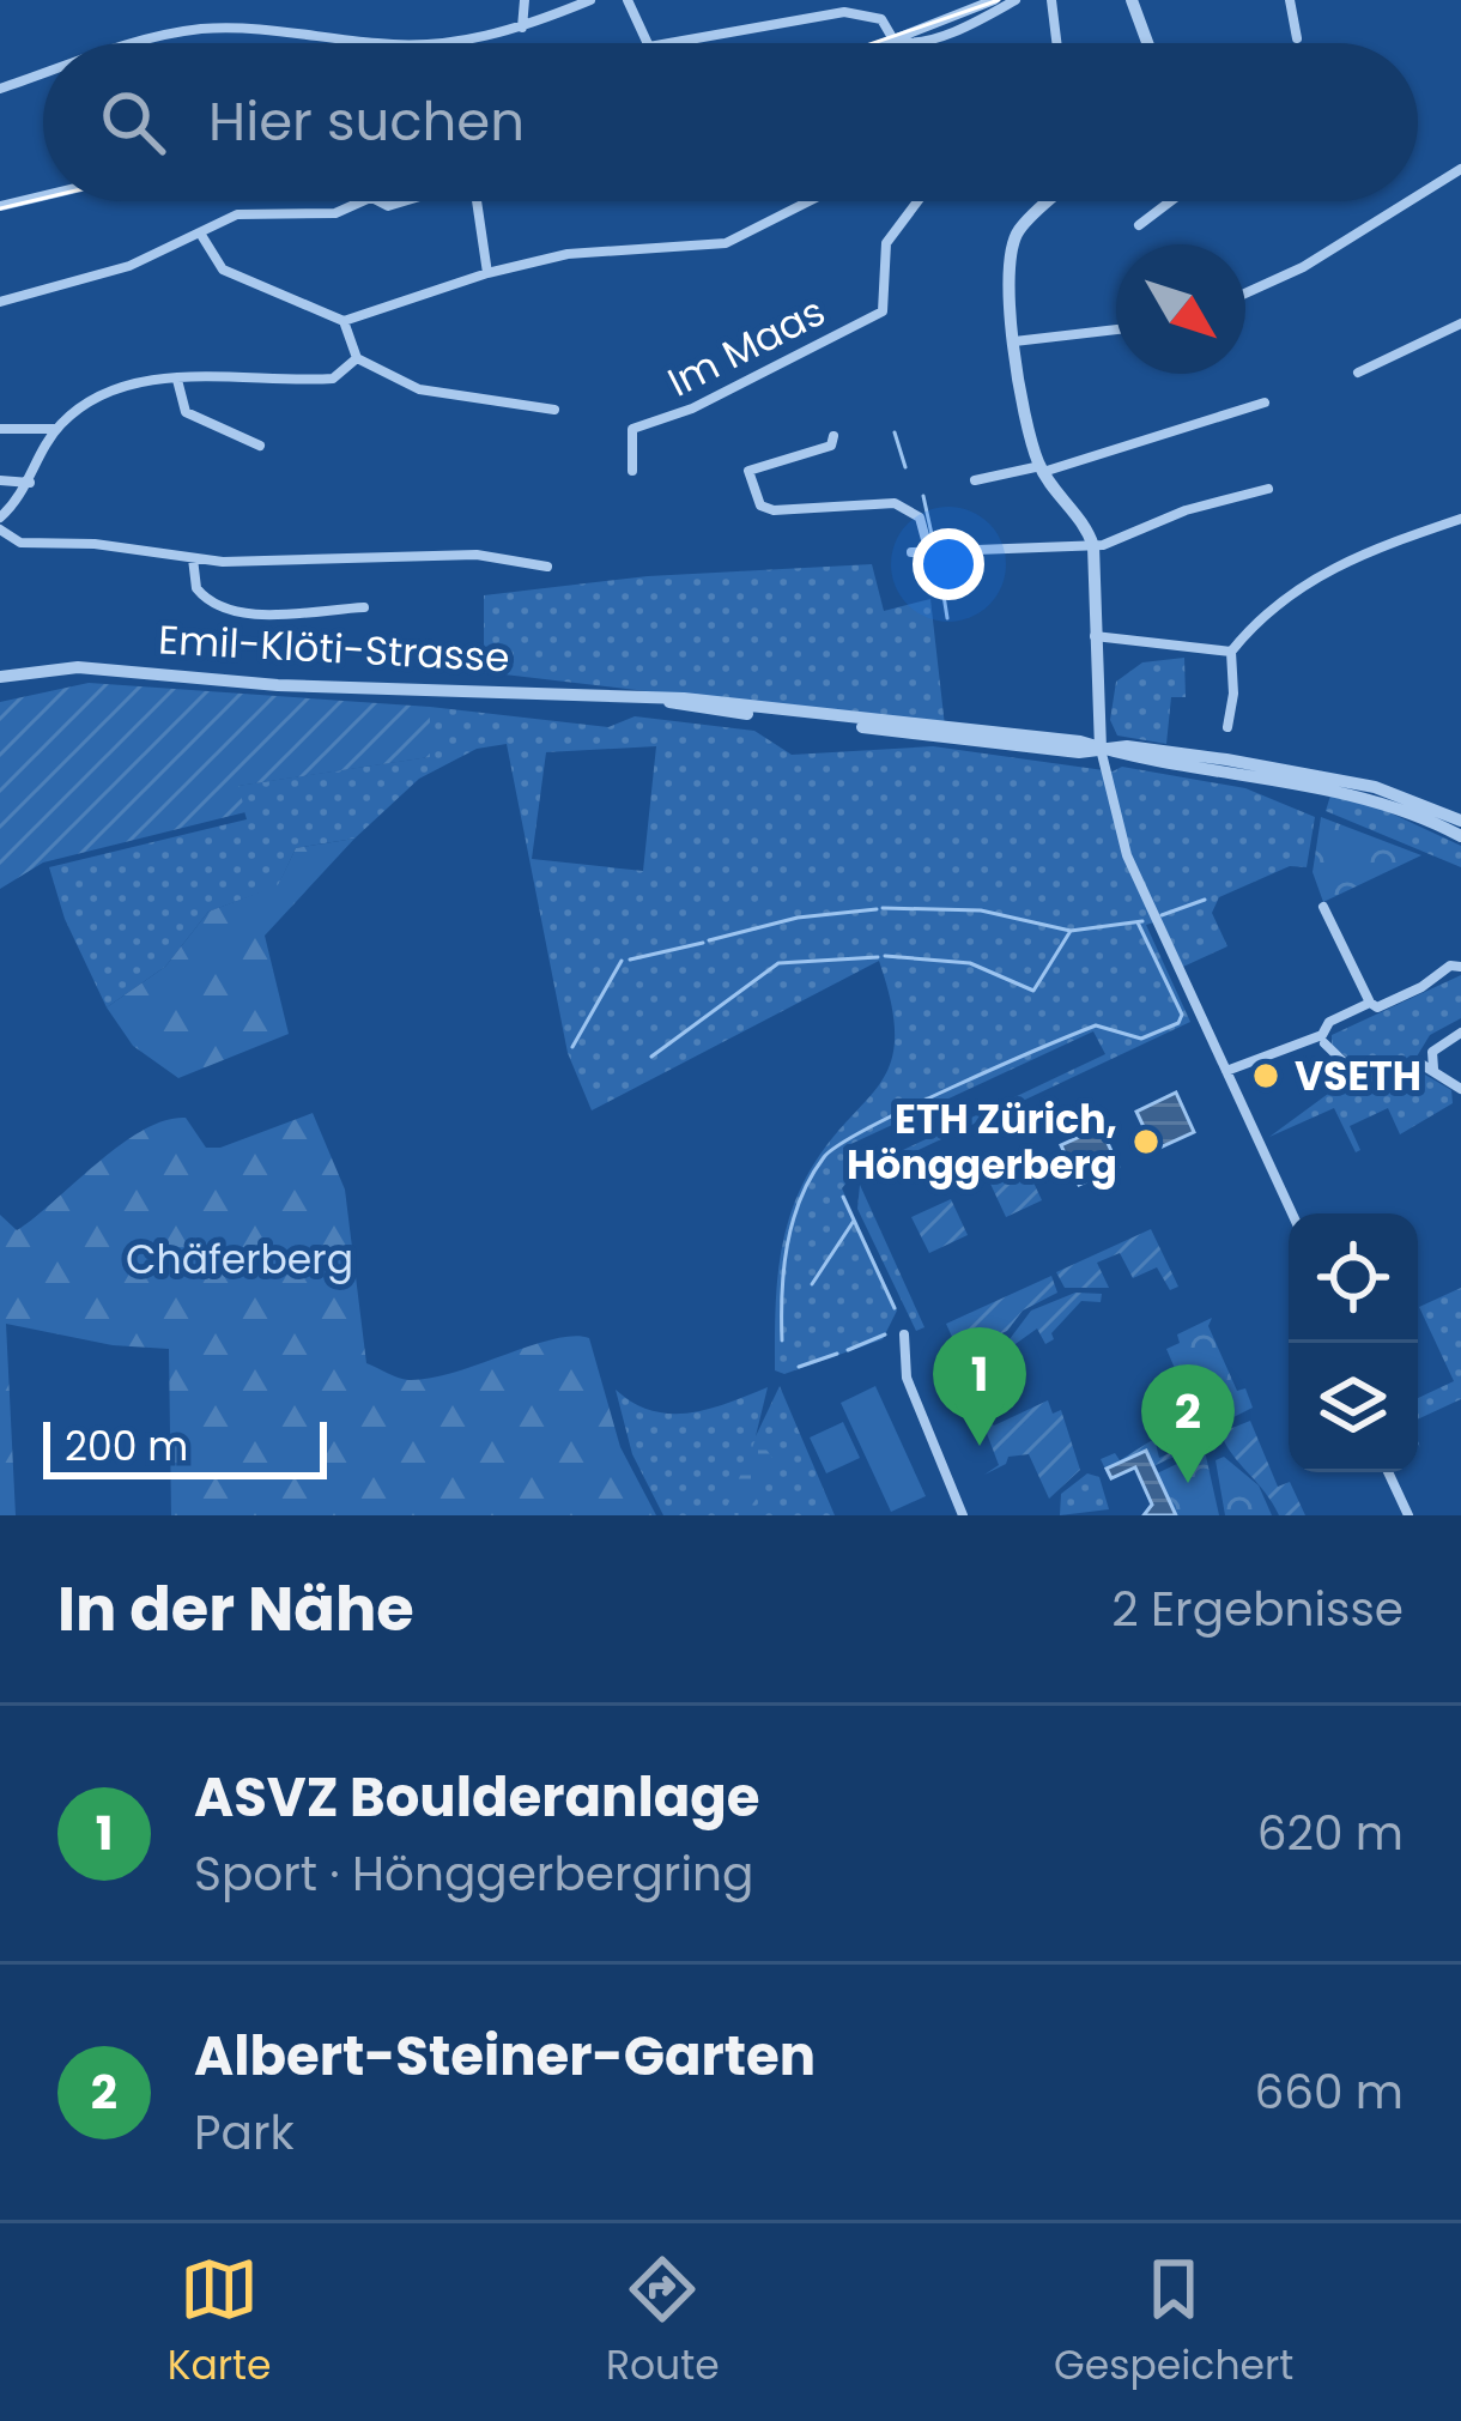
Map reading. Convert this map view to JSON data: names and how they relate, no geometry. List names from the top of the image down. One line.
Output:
{"streets":{"street":["Im Maas","Emil-Klöti-Strasse"]},"parks":["Chäferberg"],"places":["VSETH","ETH Zürich, Hönggerberg"],"scale_bar":"200 m","north":"bottom right","page":{"search":"Hier suchen","pins":["1","2"],"scale":"200 m","heading":["In der Nähe","2 Ergebnisse"],"list":[{"mark":"1","name":"ASVZ Boulderanlage","note":"Sport · Hönggerbergring","value":"620 m"},{"mark":"2","name":"Albert-Steiner-Garten","note":"Park","value":"660 m"}],"nav":["Karte","Route","Gespeichert"]}}
